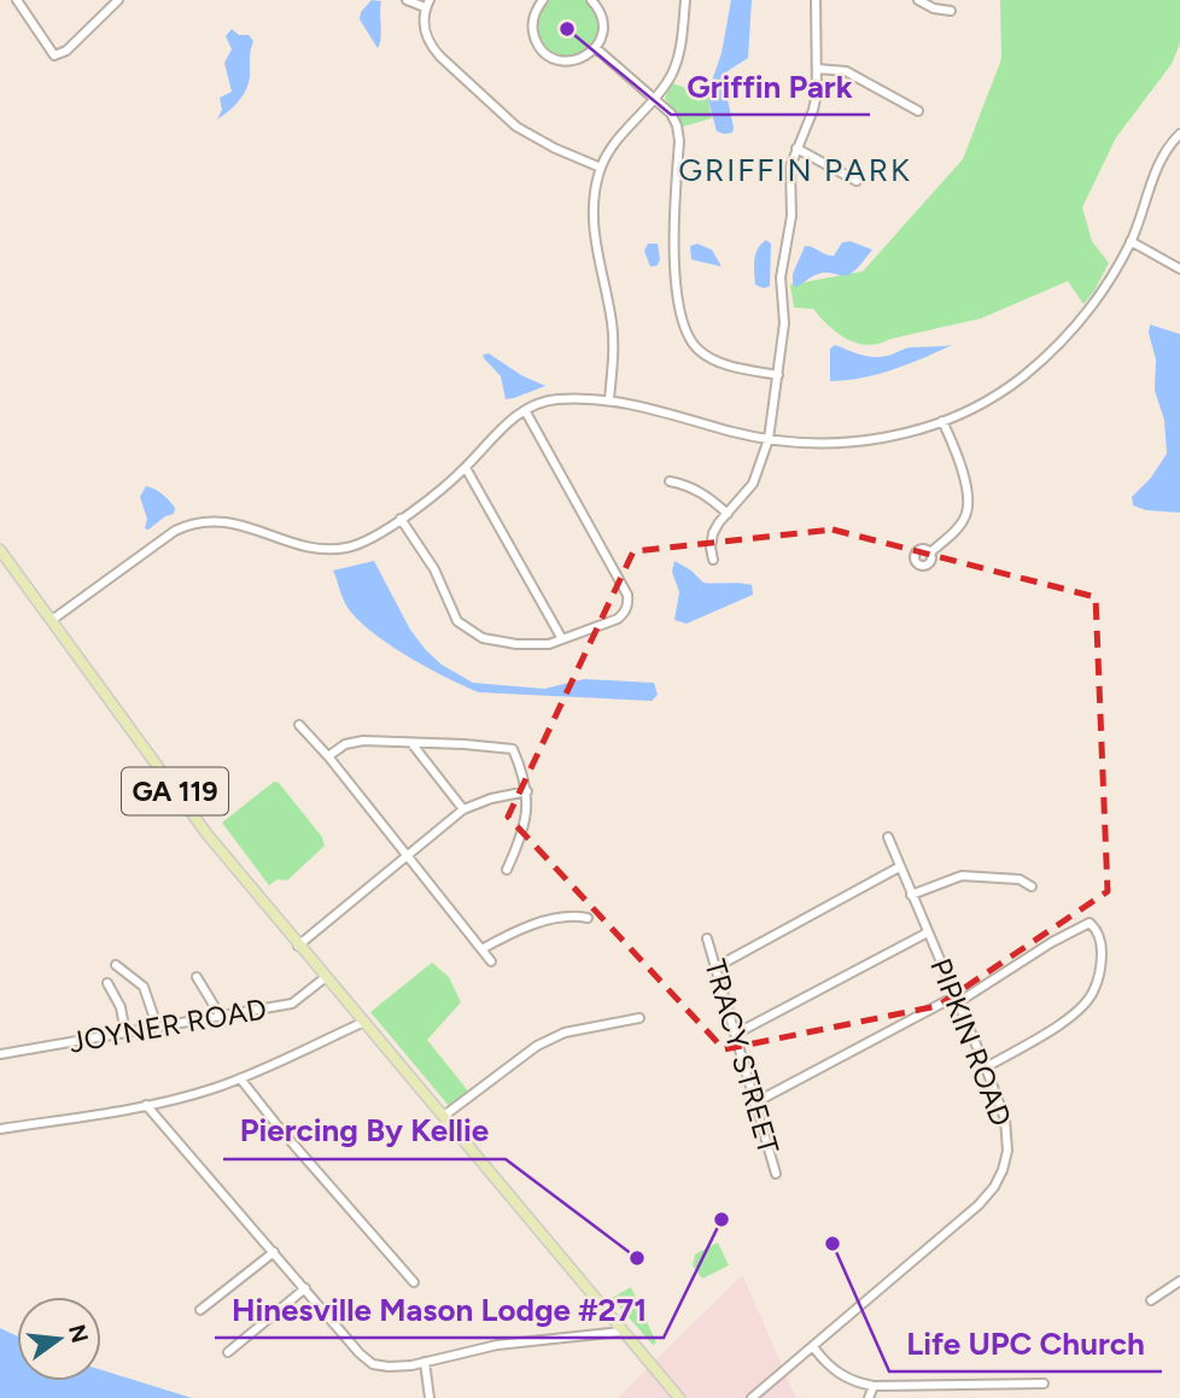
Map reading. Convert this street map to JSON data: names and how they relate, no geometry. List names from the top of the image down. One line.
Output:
{"streets":{"main road":["GA 119"],"street":["JOYNER ROAD","PIPKIN ROAD","TRACY STREET"]},"crossings":[["GA 119","JOYNER ROAD"]],"districts":["GRIFFIN PARK"],"places":["Griffin Park","Hinesville Mason Lodge #271","Life UPC Church","Piercing By Kellie"],"north":"right"}
